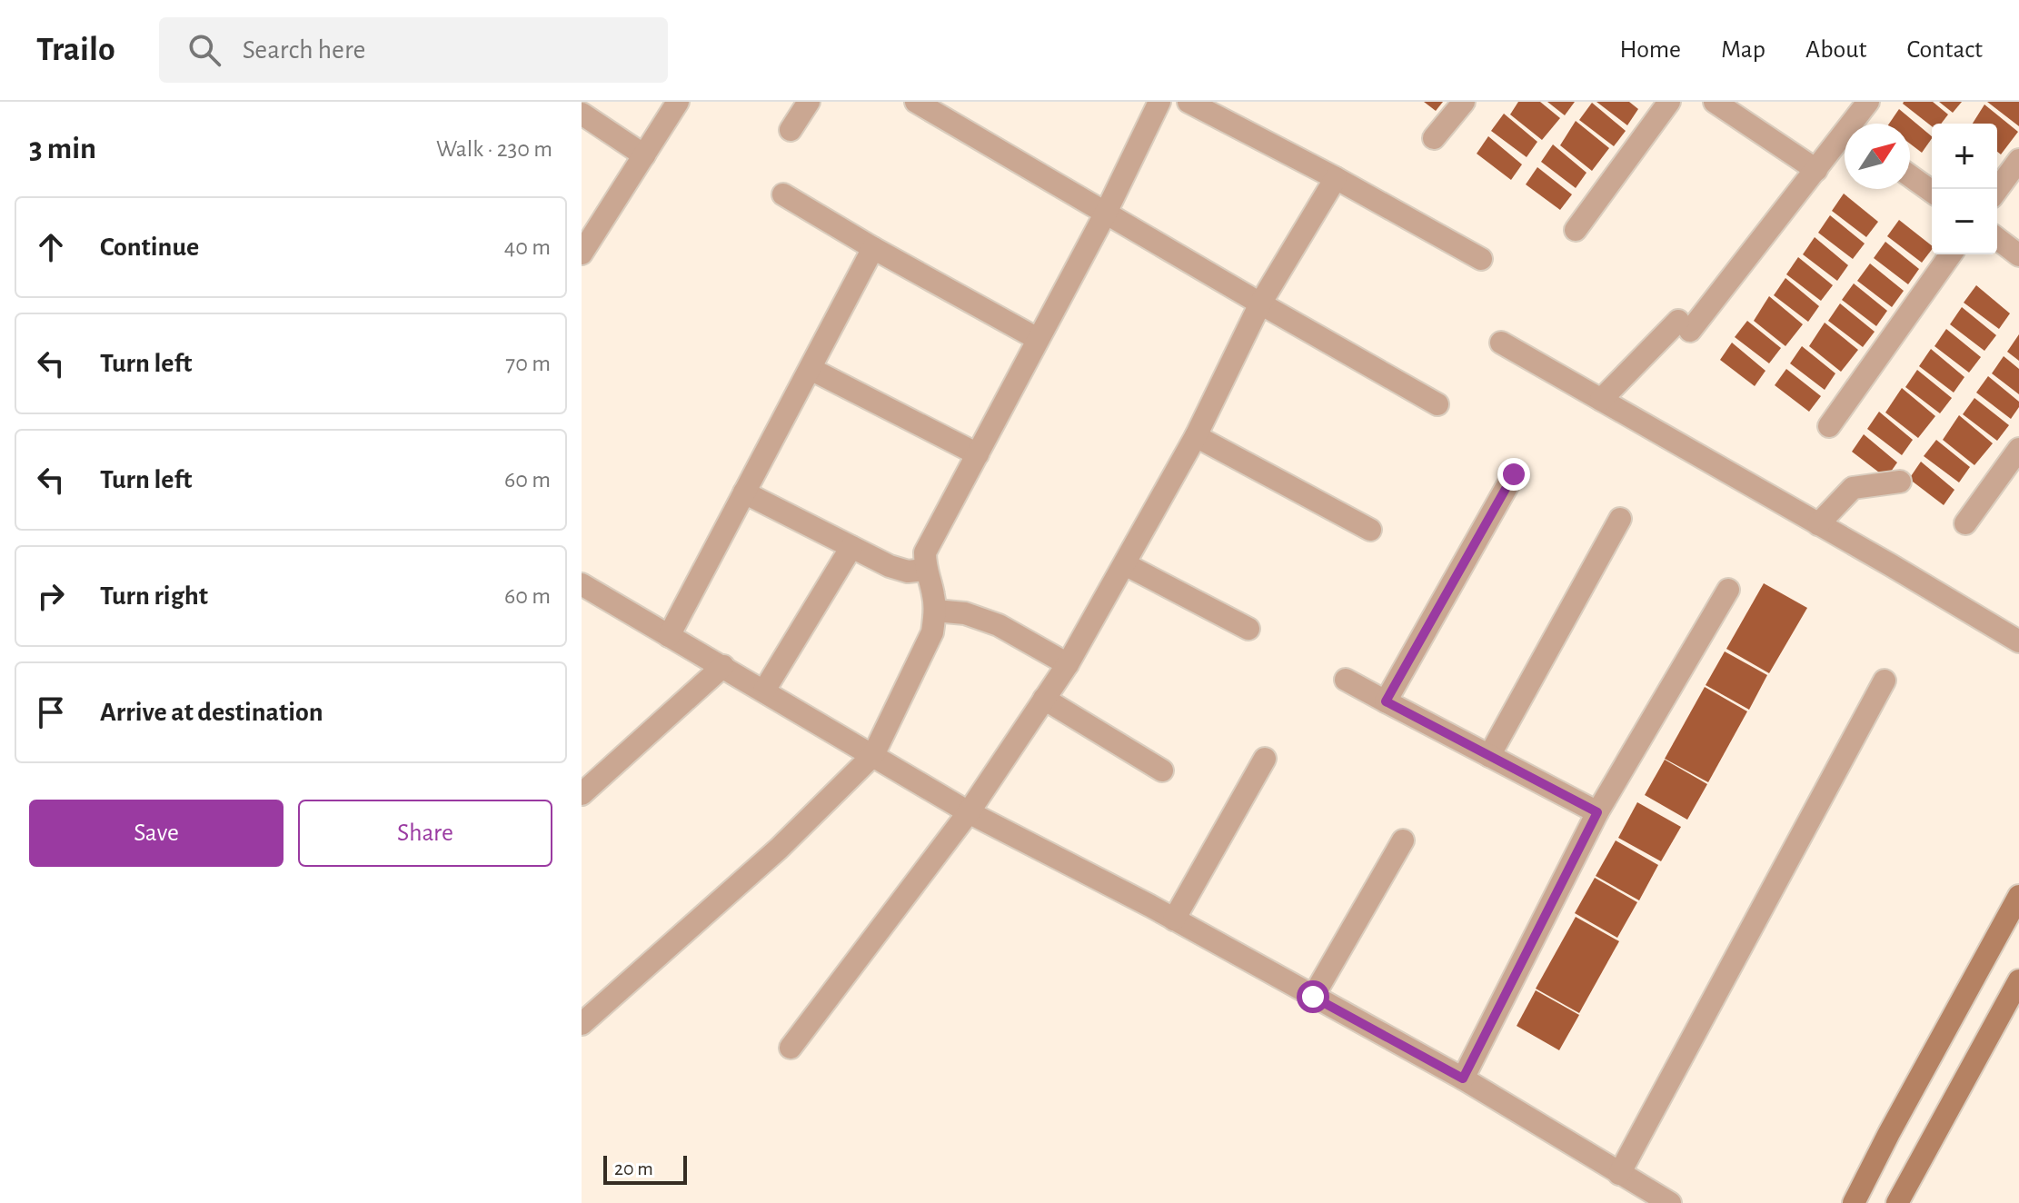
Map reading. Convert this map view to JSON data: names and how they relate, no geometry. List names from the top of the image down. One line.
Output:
{"scale_bar":"20 m","north":"top right","page":{"header":"Trailo","search":"Search here","nav":["Home","Map","About","Contact"],"heading":["3 min","Walk · 230 m"],"map_buttons":["+","−"],"list":[["Continue","40 m"],["Turn left","70 m"],["Turn left","60 m"],["Turn right","60 m"],"Arrive at destination"],"buttons":["Save","Share"],"scale":"20 m"}}
